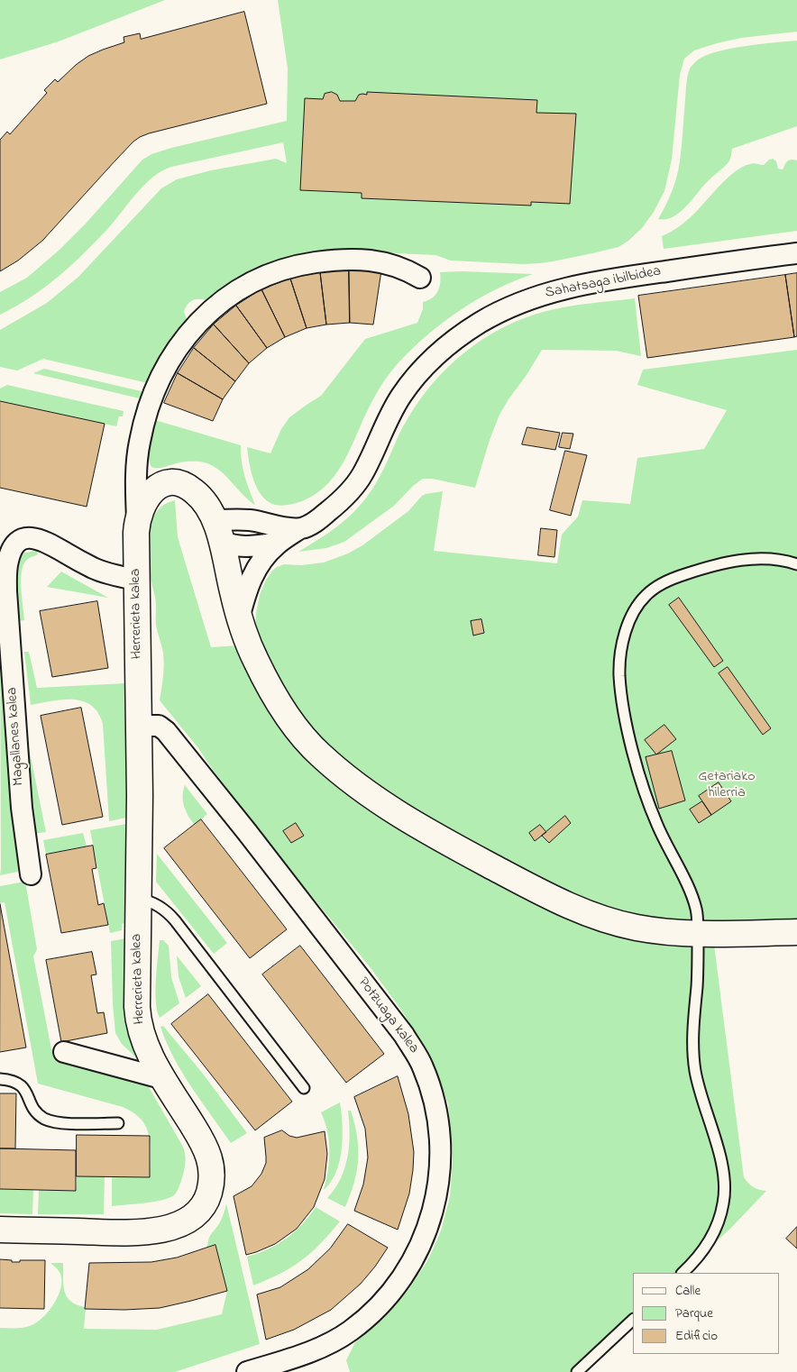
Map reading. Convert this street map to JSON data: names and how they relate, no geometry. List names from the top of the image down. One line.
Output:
{"streets":{"street":["Sahatsaga ibilbidea","Herrerieta kalea","Magallanes kalea","Potzuaga kalea"]},"crossings":[["Herrerieta kalea","Magallanes kalea"],["Herrerieta kalea","Potzuaga kalea"]],"parks":["Getariako hilerria"],"legend":["Calle","Parque","Edificio"]}
